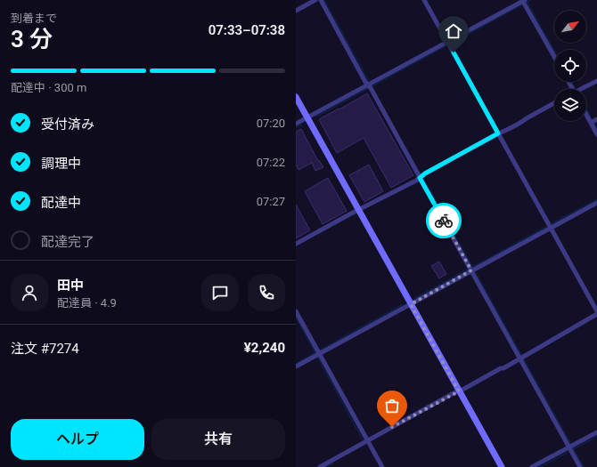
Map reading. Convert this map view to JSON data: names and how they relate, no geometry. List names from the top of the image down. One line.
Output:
{"north":"top right","page":{"heading":["3 分","到着まで","07:33–07:38"],"panel":["田中","配達員 · 4.9","注文 #7274","¥2,240"],"bar":"配達中 · 300 m","list":[["受付済み","07:20"],["調理中","07:22"],["配達中","07:27"],"配達完了"],"buttons":["ヘルプ","共有"]}}
